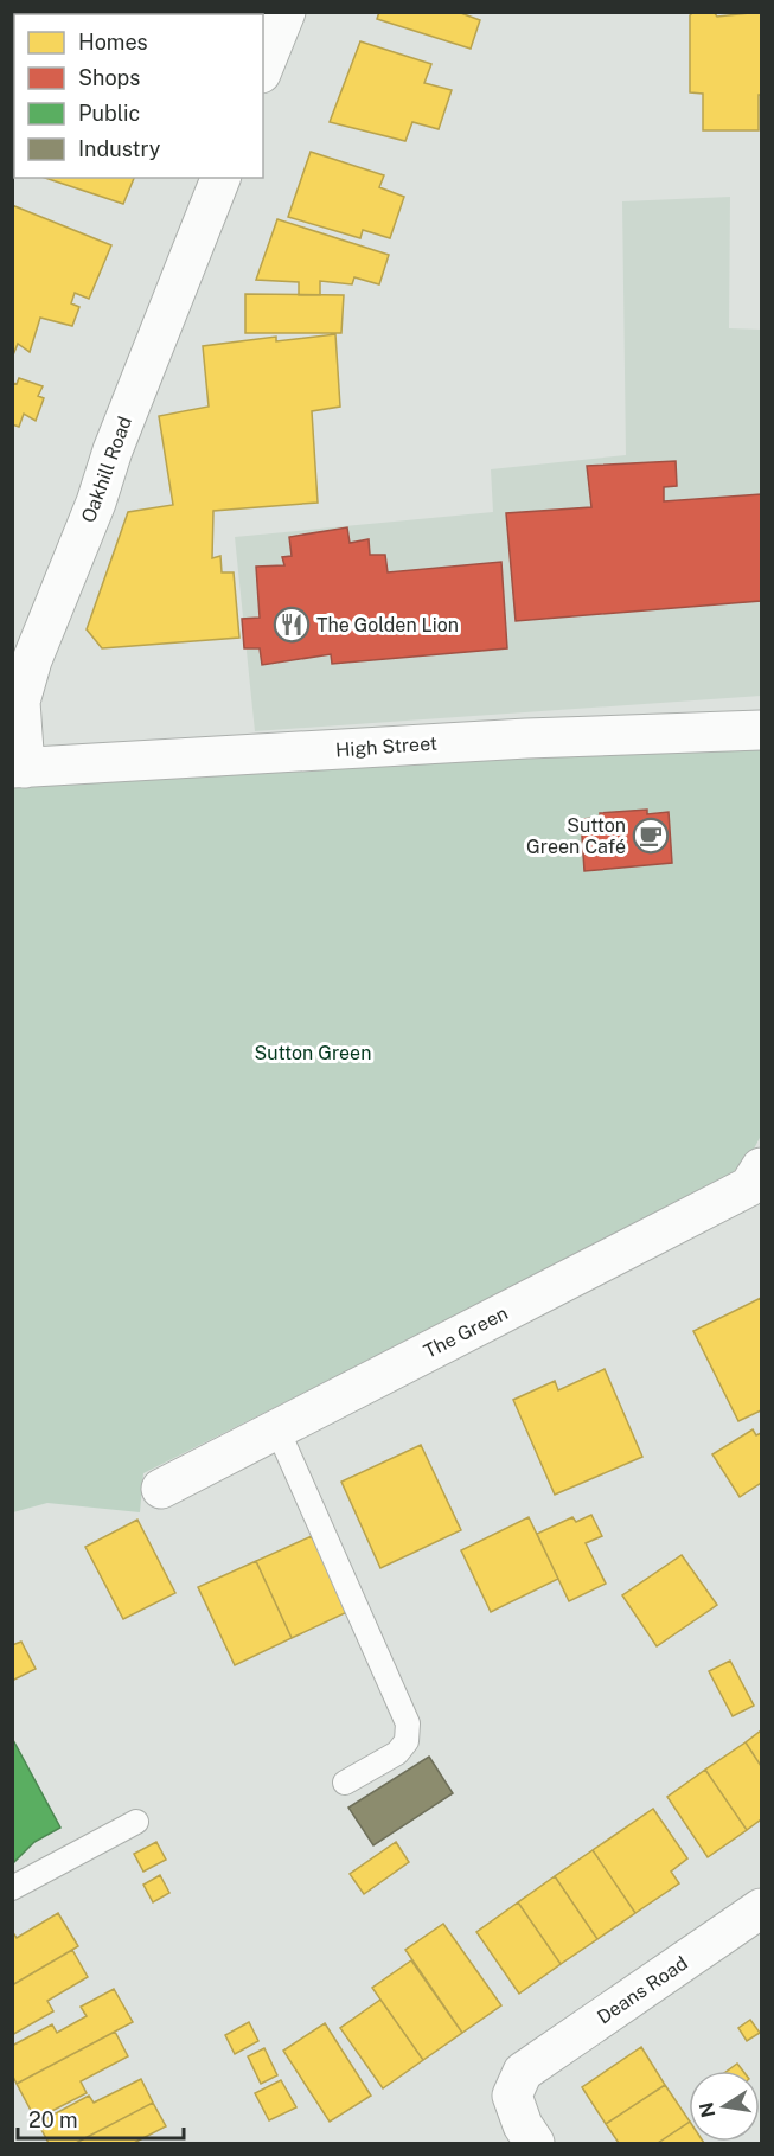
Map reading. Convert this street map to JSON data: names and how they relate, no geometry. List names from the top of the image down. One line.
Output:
{"streets":{"street":["Oakhill Road","High Street","The Green","Deans Road"]},"crossings":[["Oakhill Road","High Street"]],"parks":["Sutton Green"],"places":{"restaurant":["The Golden Lion"],"cafe":["Sutton Green Café"]},"legend":["Homes","Shops","Public","Industry"],"scale_bar":"20 m","north":"left"}
